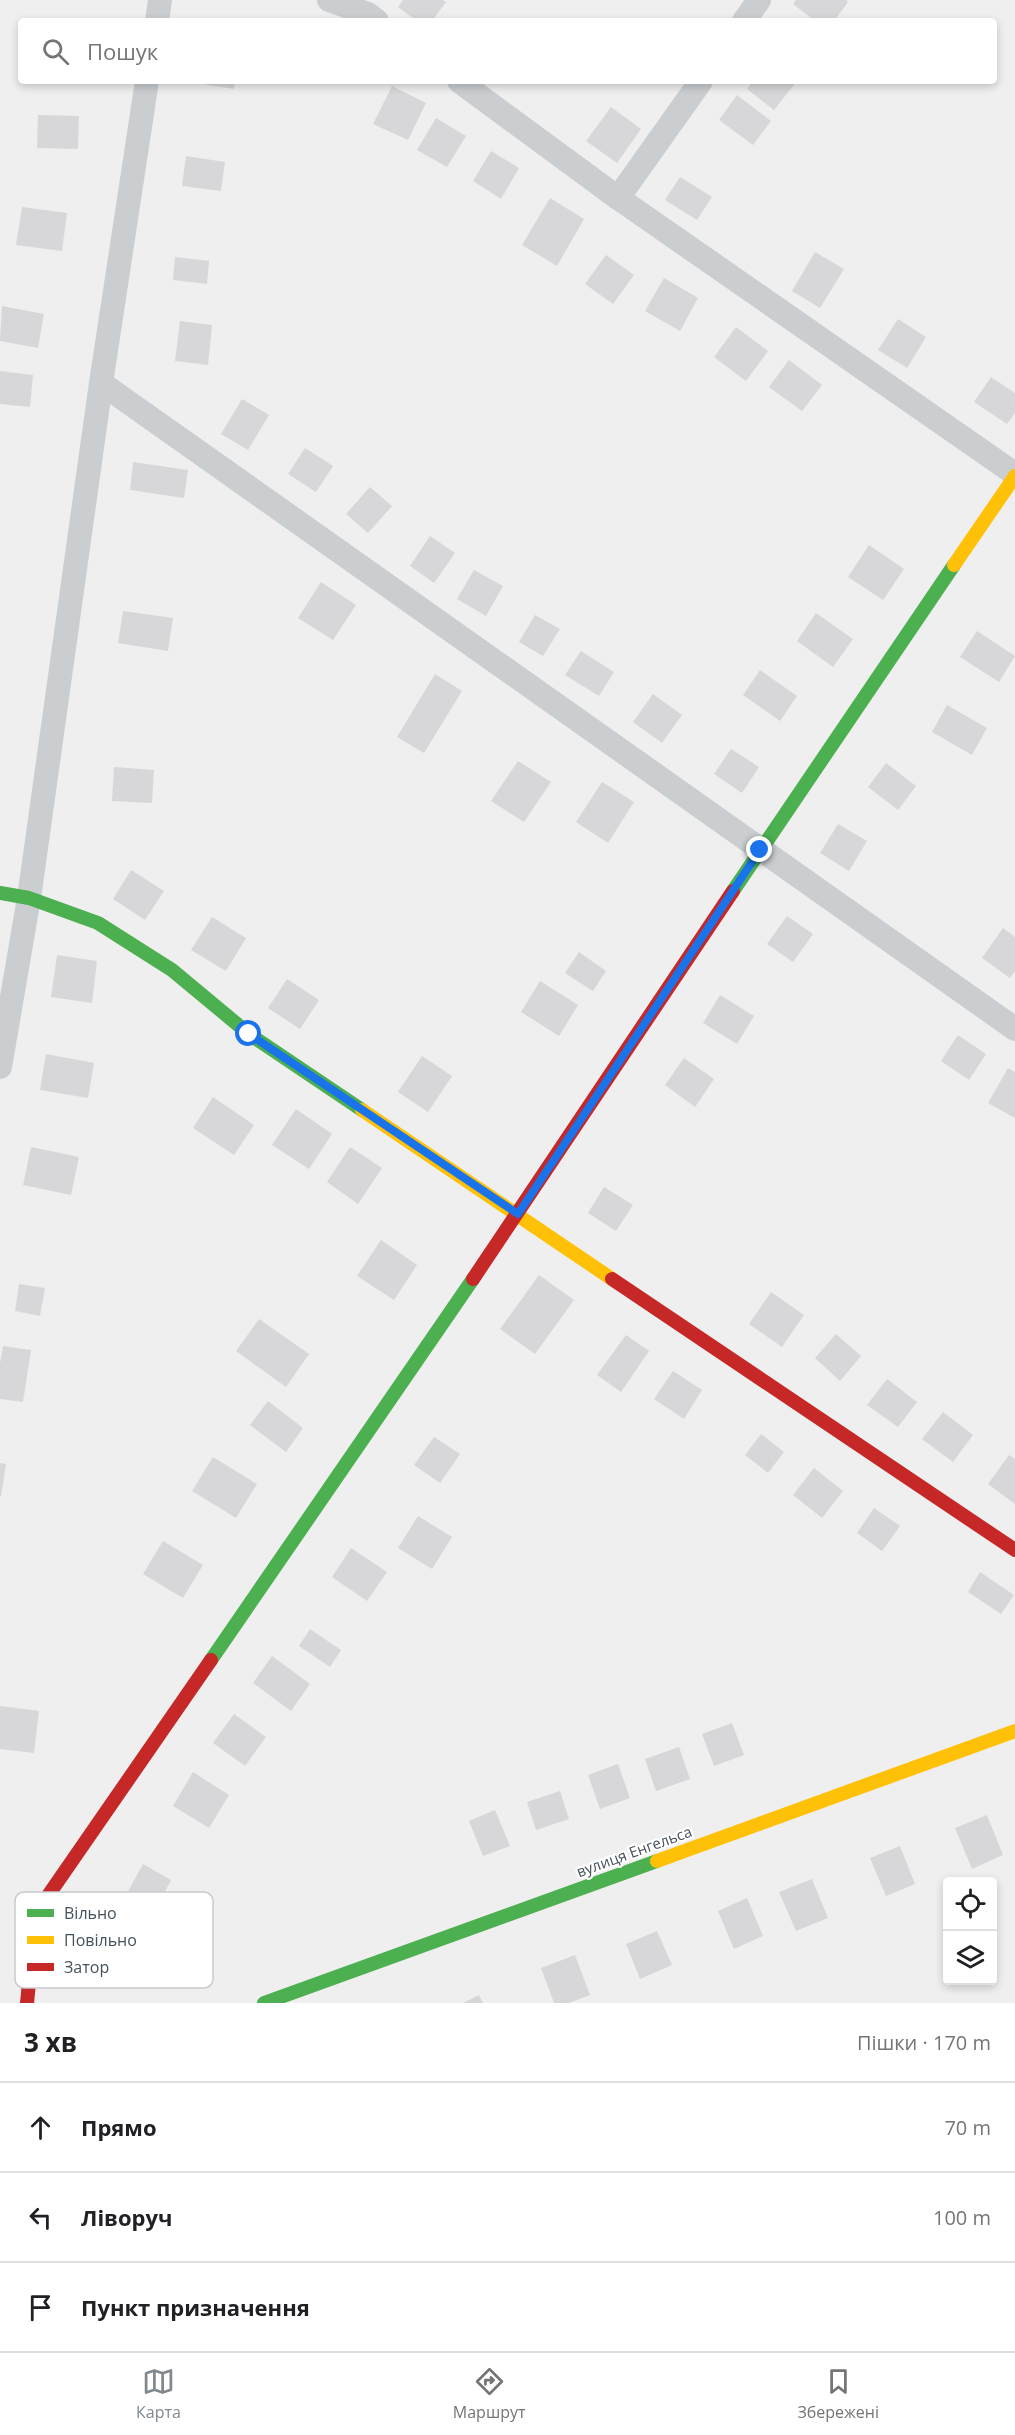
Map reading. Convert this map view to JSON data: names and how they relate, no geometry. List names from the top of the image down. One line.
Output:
{"streets":{"street":["вулиця Енгельса"]},"legend":["Вільно","Повільно","Затор"],"page":{"search":"Пошук","heading":["3 хв","Пішки · 170 m"],"list":[["Прямо","70 m"],["Ліворуч","100 m"],"Пункт призначення"],"nav":["Карта","Маршрут","Збережені"]}}
